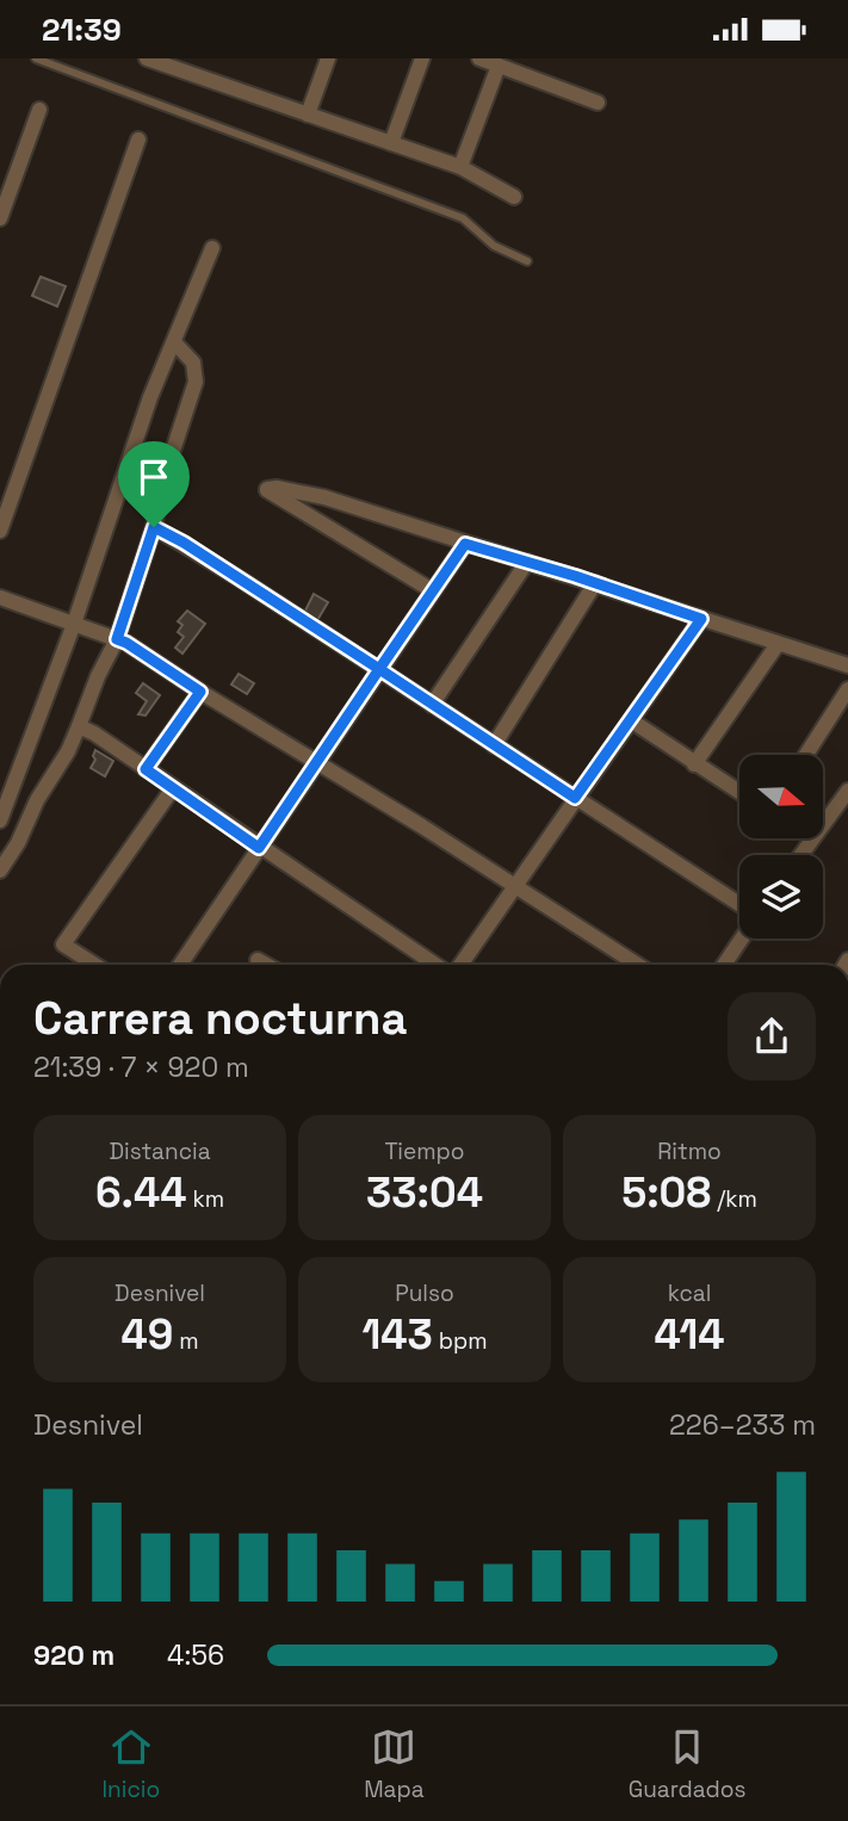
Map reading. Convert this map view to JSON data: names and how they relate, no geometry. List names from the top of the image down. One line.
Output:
{"north":"right","page":{"status":"21:39","heading":["Carrera nocturna","21:39 · 7 × 920 m"],"stats":[["Distancia","6.44 km"],["Tiempo","33:04"],["Ritmo","5:08 /km"],["Desnivel","49 m"],["Pulso","143 bpm"],["kcal","414"]],"chart":["Desnivel","226–233 m"],"list":[{"name":"920 m","note":"4:56"}],"tabs":["Inicio","Mapa","Guardados"]}}
